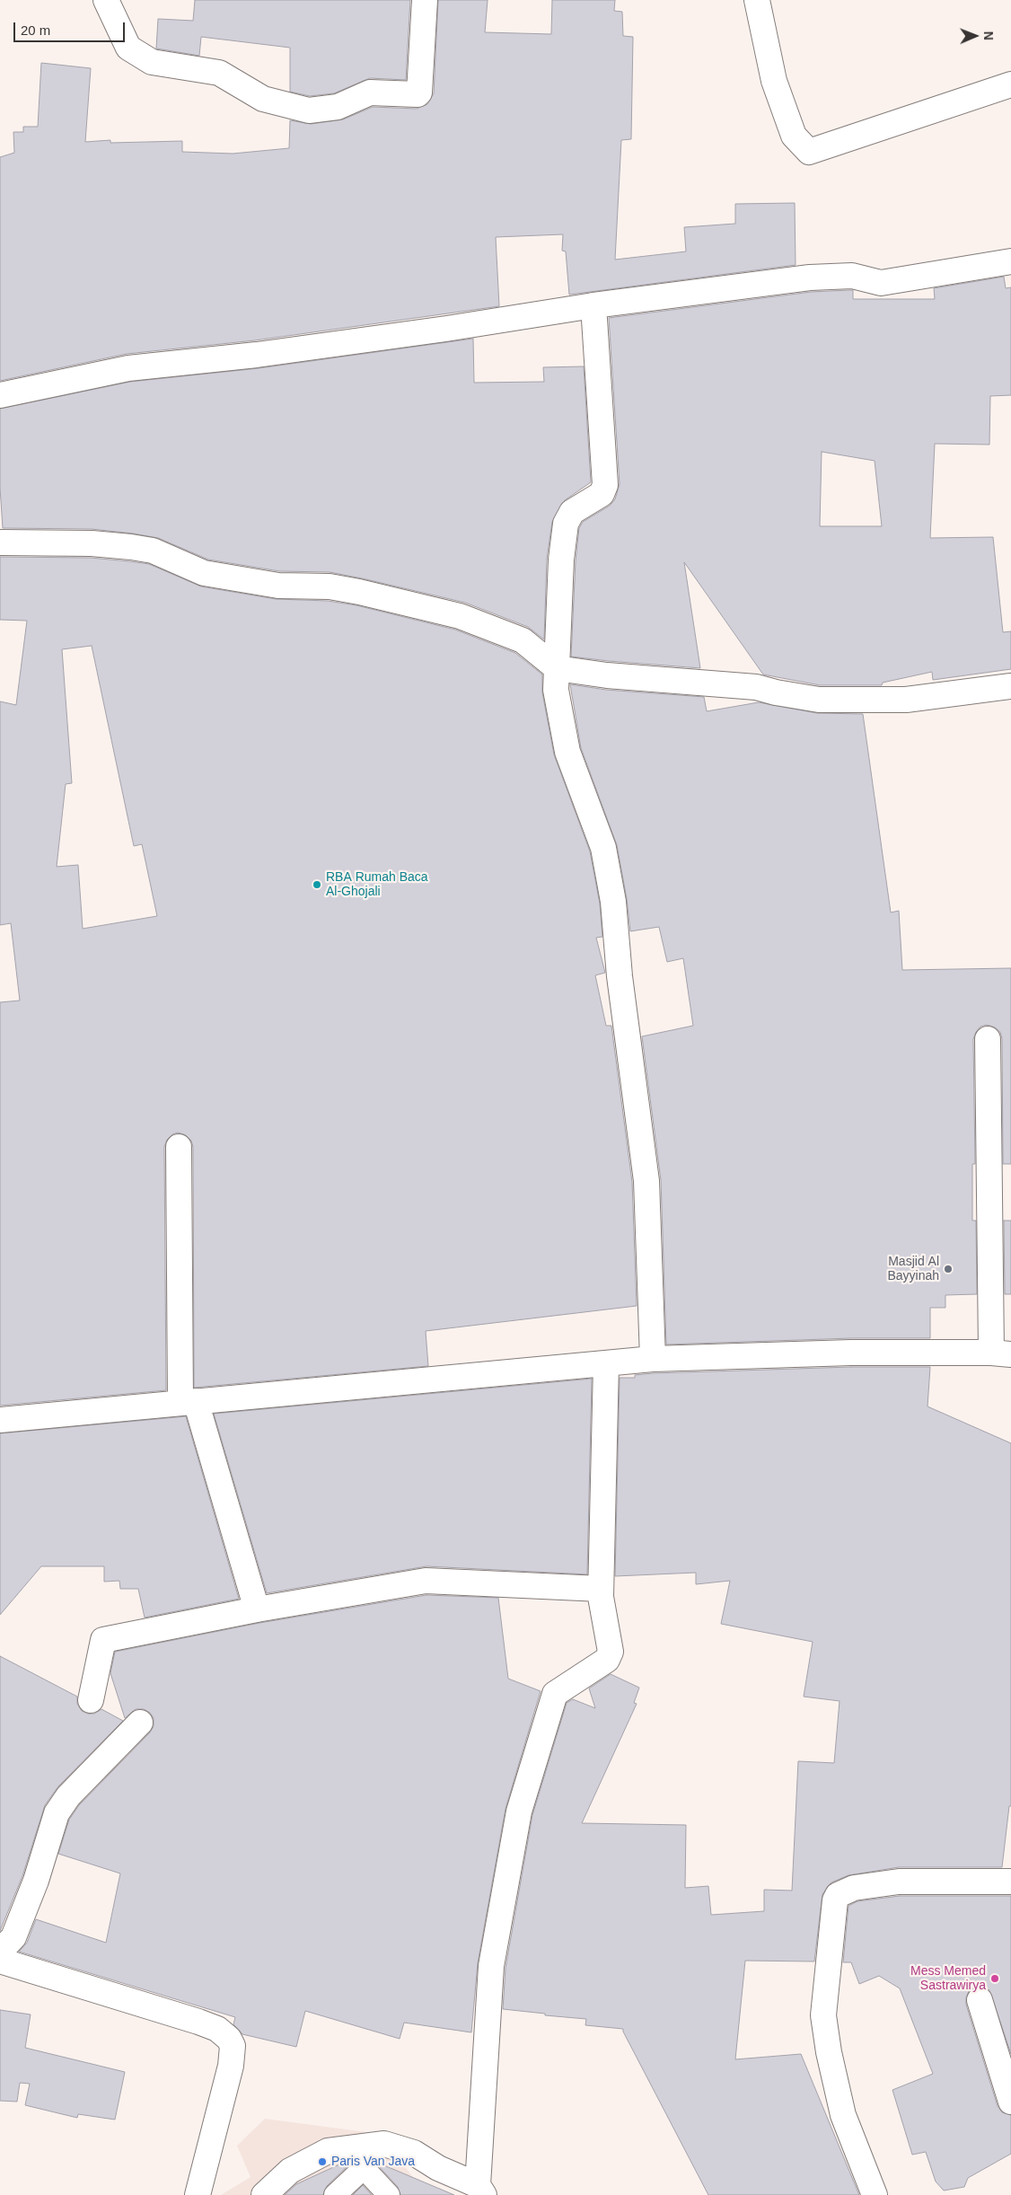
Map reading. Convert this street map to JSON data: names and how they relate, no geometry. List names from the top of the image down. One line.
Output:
{"places":["RBA Rumah Baca Al-Ghojali","Masjid Al Bayyinah","Mess Memed Sastrawirya","Paris Van Java"],"scale_bar":"20 m","north":"right"}
